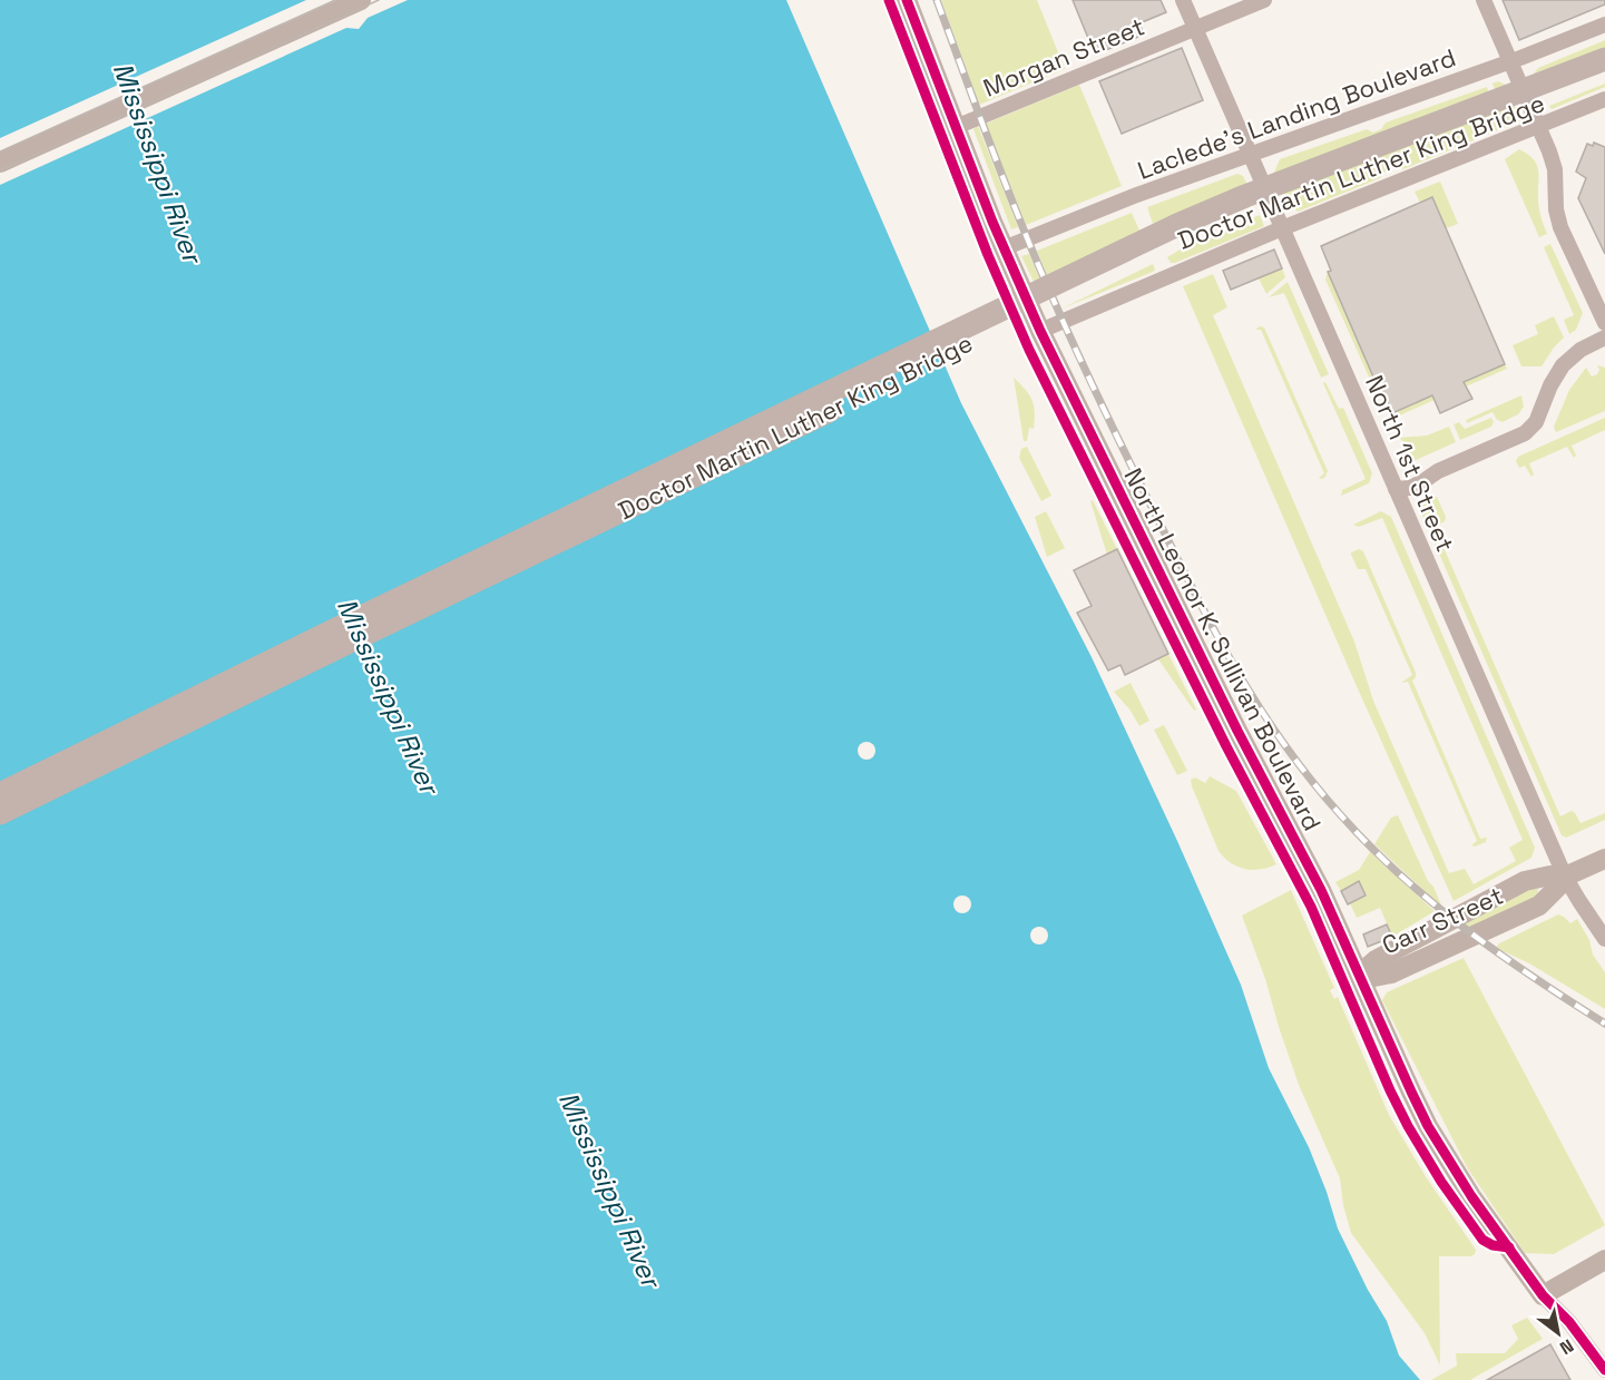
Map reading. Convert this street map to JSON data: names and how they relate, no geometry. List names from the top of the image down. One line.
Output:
{"streets":{"main road":["Doctor Martin Luther King Bridge"],"street":["Morgan Street","Laclede's Landing Boulevard","North 1st Street","North Leonor K. Sullivan Boulevard","Carr Street"]},"crossings":[["Morgan Street","North 1st Street"],["Morgan Street","North Leonor K. Sullivan Boulevard"],["Laclede's Landing Boulevard","North 1st Street"],["Laclede's Landing Boulevard","North Leonor K. Sullivan Boulevard"],["North 1st Street","Carr Street"],["North Leonor K. Sullivan Boulevard","Carr Street"]],"water":["Mississippi River"],"north":"bottom right"}
